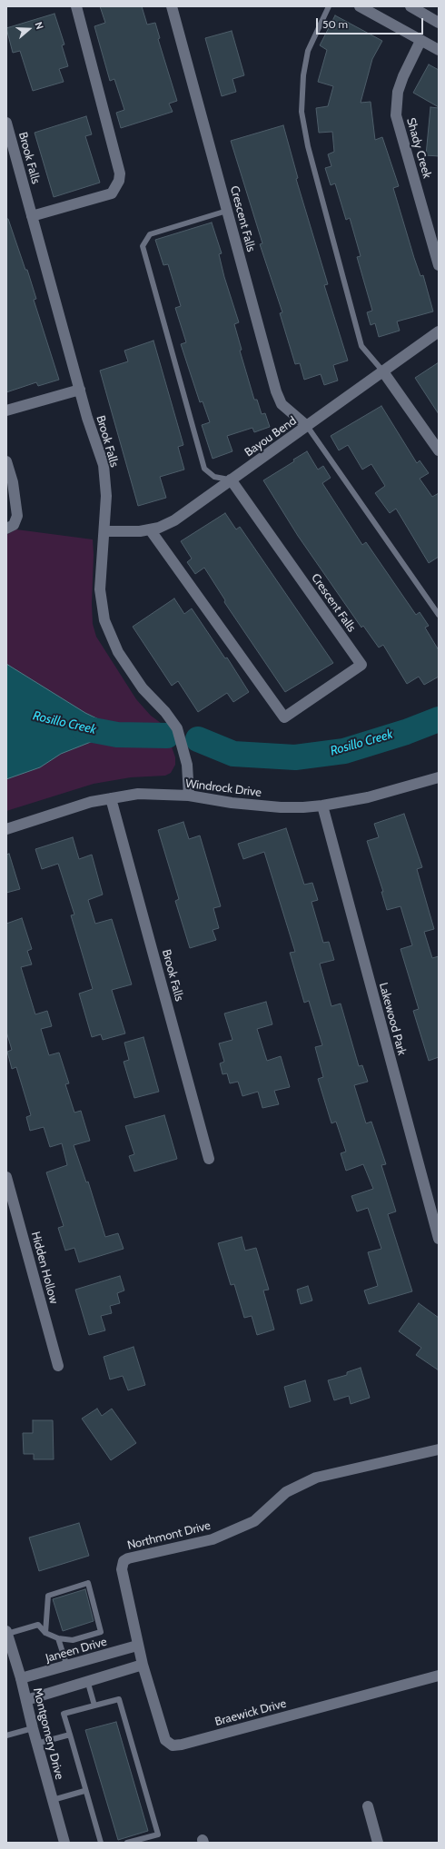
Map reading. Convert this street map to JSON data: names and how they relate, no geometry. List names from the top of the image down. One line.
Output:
{"streets":{"street":["Shady Creek","Brook Falls","Crescent Falls","Bayou Bend","Windrock Drive","Lakewood Park","Hidden Hollow","Northmont Drive","Janeen Drive","Braewick Drive","Montgomery Drive"]},"crossings":[["Brook Falls","Bayou Bend"],["Brook Falls","Windrock Drive"],["Crescent Falls","Bayou Bend"],["Windrock Drive","Lakewood Park"],["Northmont Drive","Janeen Drive"],["Northmont Drive","Braewick Drive"],["Janeen Drive","Braewick Drive"],["Janeen Drive","Montgomery Drive"]],"water":["Rosillo Creek"],"scale_bar":"50 m","north":"right"}
